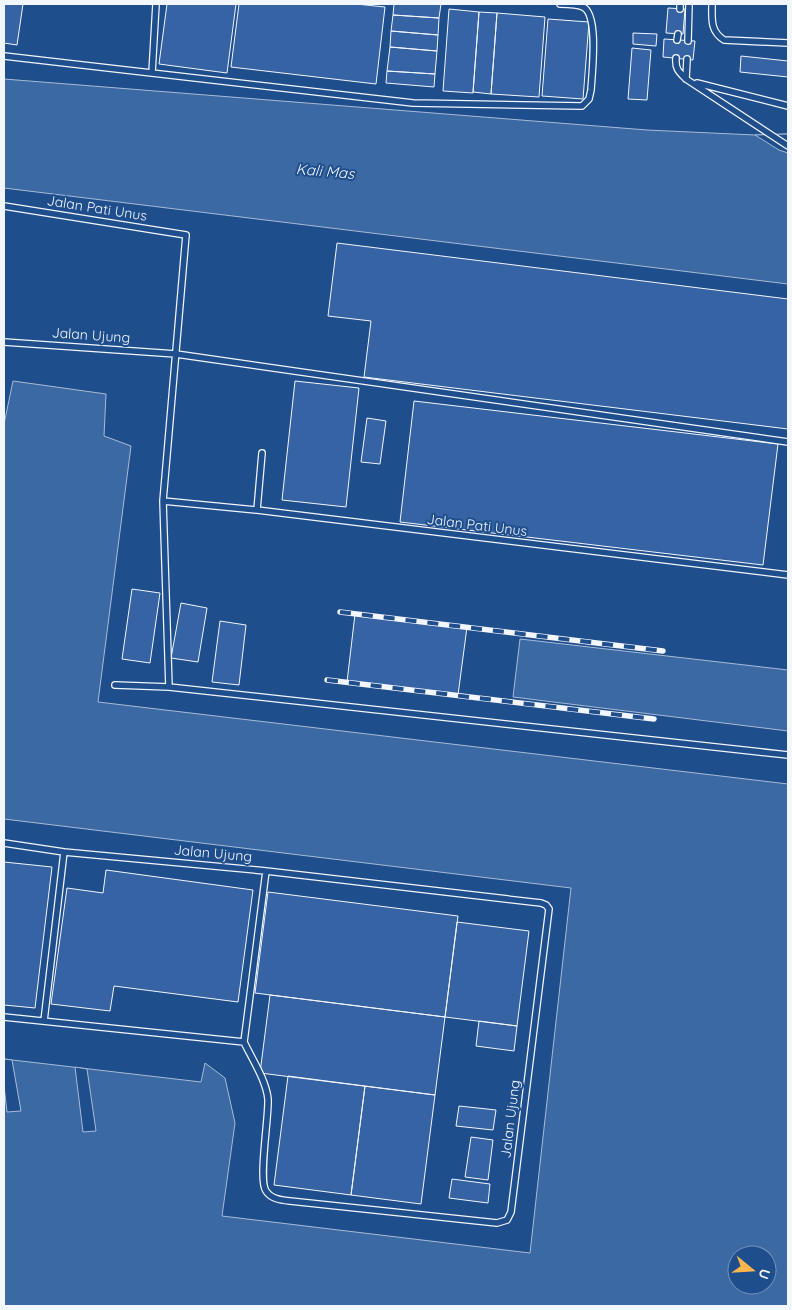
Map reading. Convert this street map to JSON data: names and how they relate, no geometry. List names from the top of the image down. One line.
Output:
{"streets":{"lane":["Jalan Pati Unus","Jalan Ujung"]},"crossings":[["Jalan Pati Unus","Jalan Ujung"]],"water":["Kali Mas"],"north":"right"}
